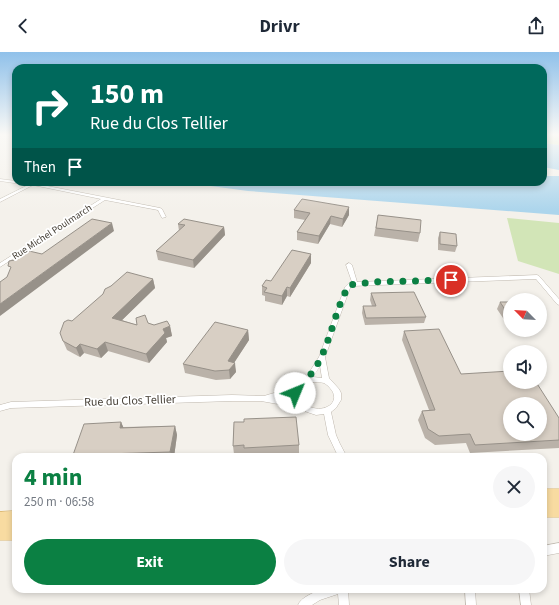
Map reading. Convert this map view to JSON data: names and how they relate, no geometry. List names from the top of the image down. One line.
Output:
{"streets":{"street":["Rue Michel Poulmarch","Rue du Clos Tellier"]},"north":"top left","page":{"header":"Drivr","turn":["150 m","Rue du Clos Tellier"],"then":"Then","heading":["4 min","250 m · 06:58"],"buttons":["Exit","Share"]}}
